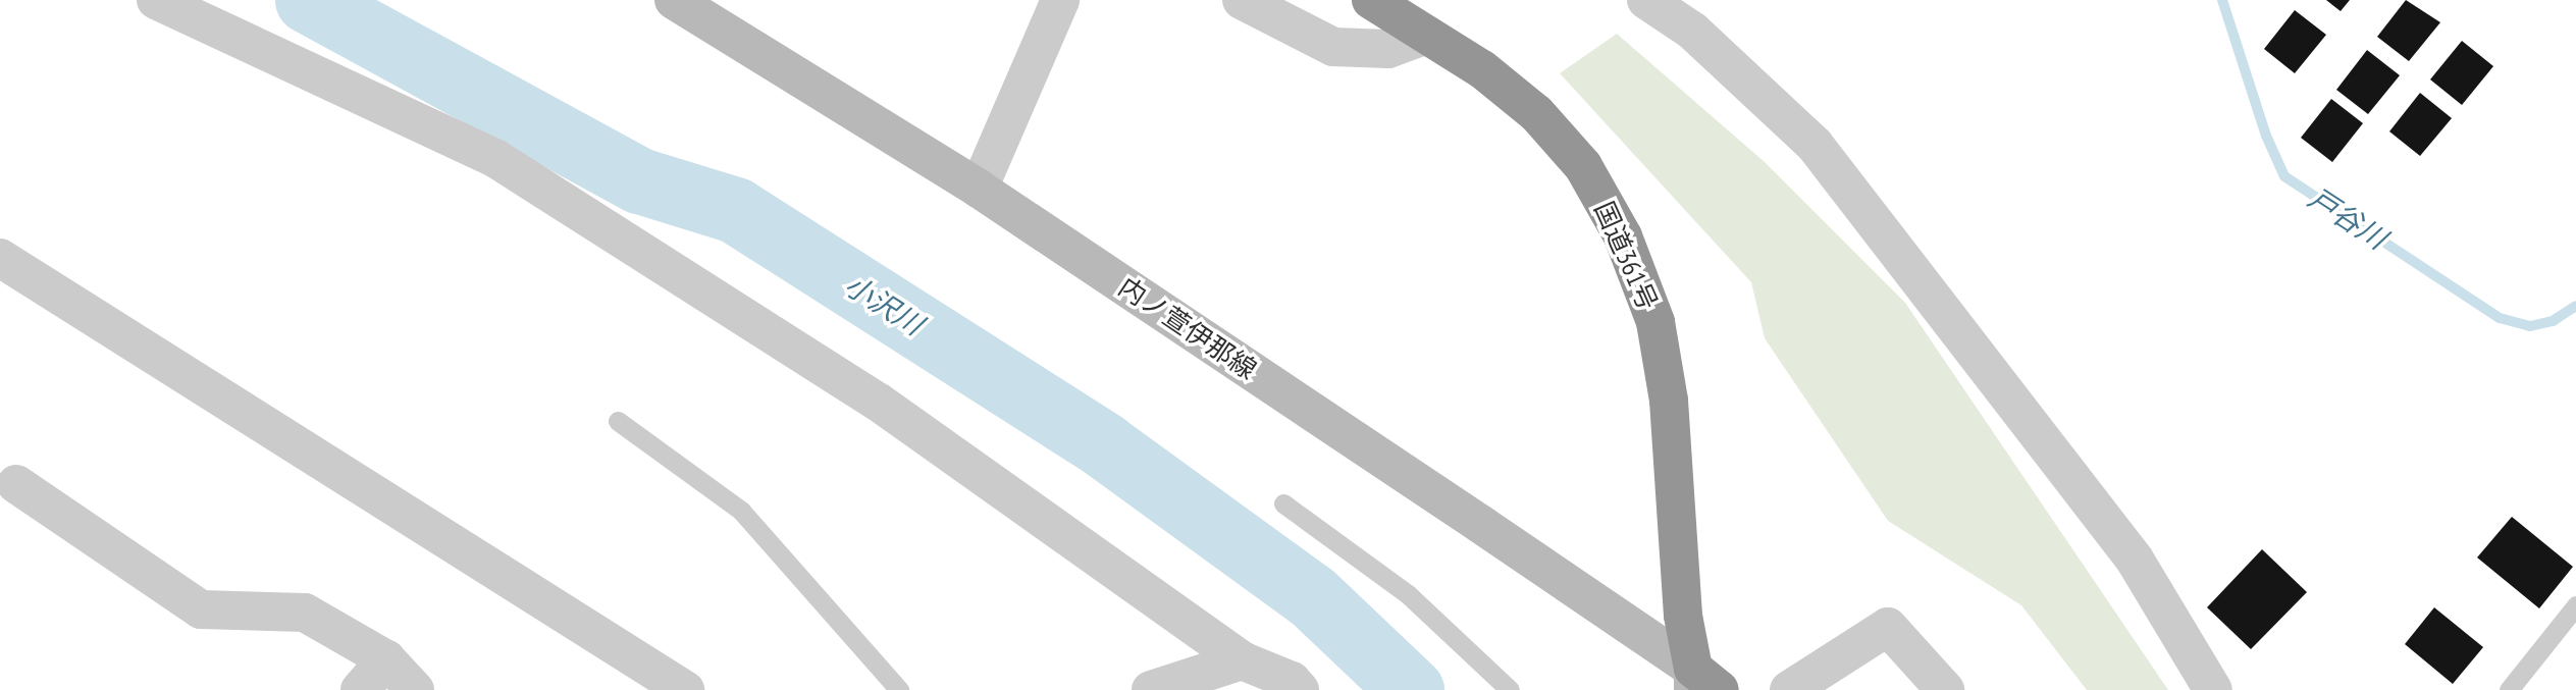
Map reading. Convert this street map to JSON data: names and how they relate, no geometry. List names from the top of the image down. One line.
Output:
{"streets":{"highway":["国道361号"],"main road":["内ノ萱伊那線"]},"crossings":[["国道361号","内ノ萱伊那線"]],"water":["戸谷川","小沢川"]}
